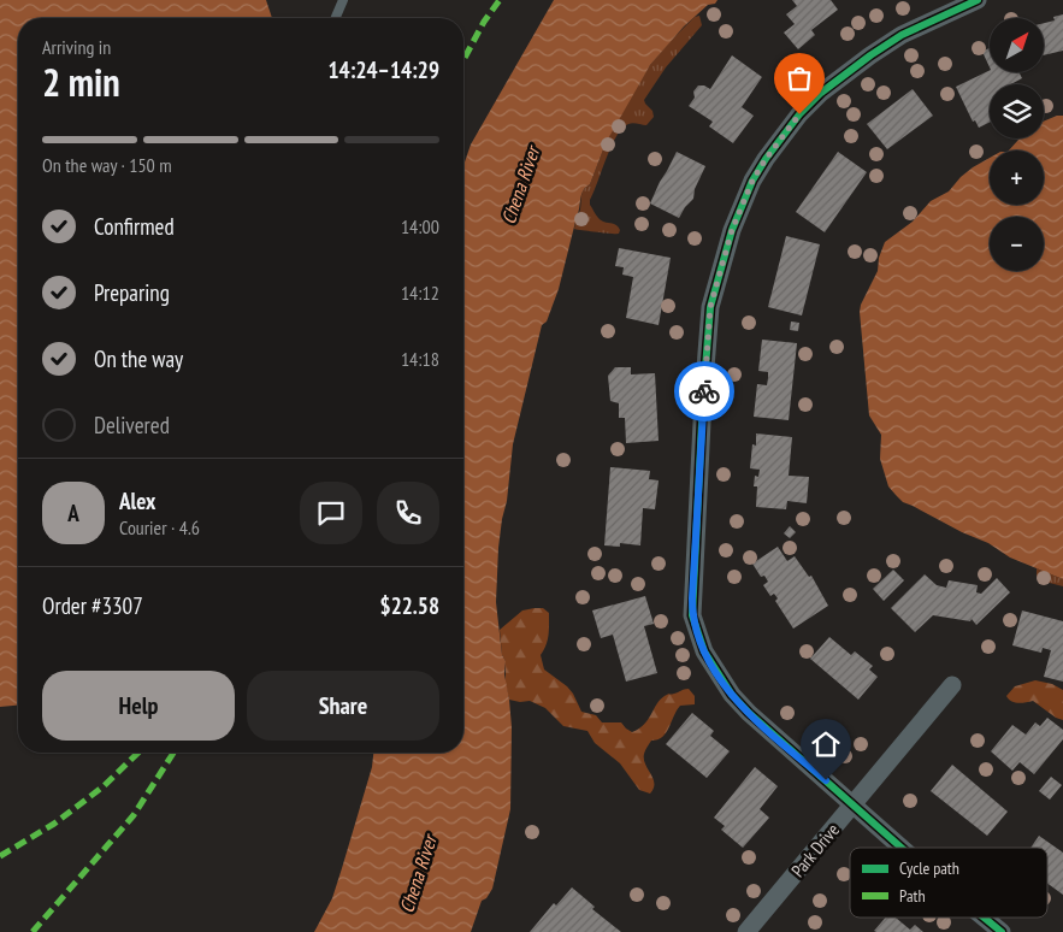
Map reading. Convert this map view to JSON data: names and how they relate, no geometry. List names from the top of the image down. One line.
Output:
{"streets":{"street":["Park Drive"]},"water":["Chena River"],"legend":["Cycle path","Path"],"north":"top right","page":{"map_buttons":["+","−"],"heading":["2 min","Arriving in","14:24–14:29"],"panel":["Alex","Courier · 4.6","Order #3307","$22.58"],"bar":"On the way · 150 m","list":[["Confirmed","14:00"],["Preparing","14:12"],["On the way","14:18"],"Delivered"],"round":"A","buttons":["Help","Share"]}}
